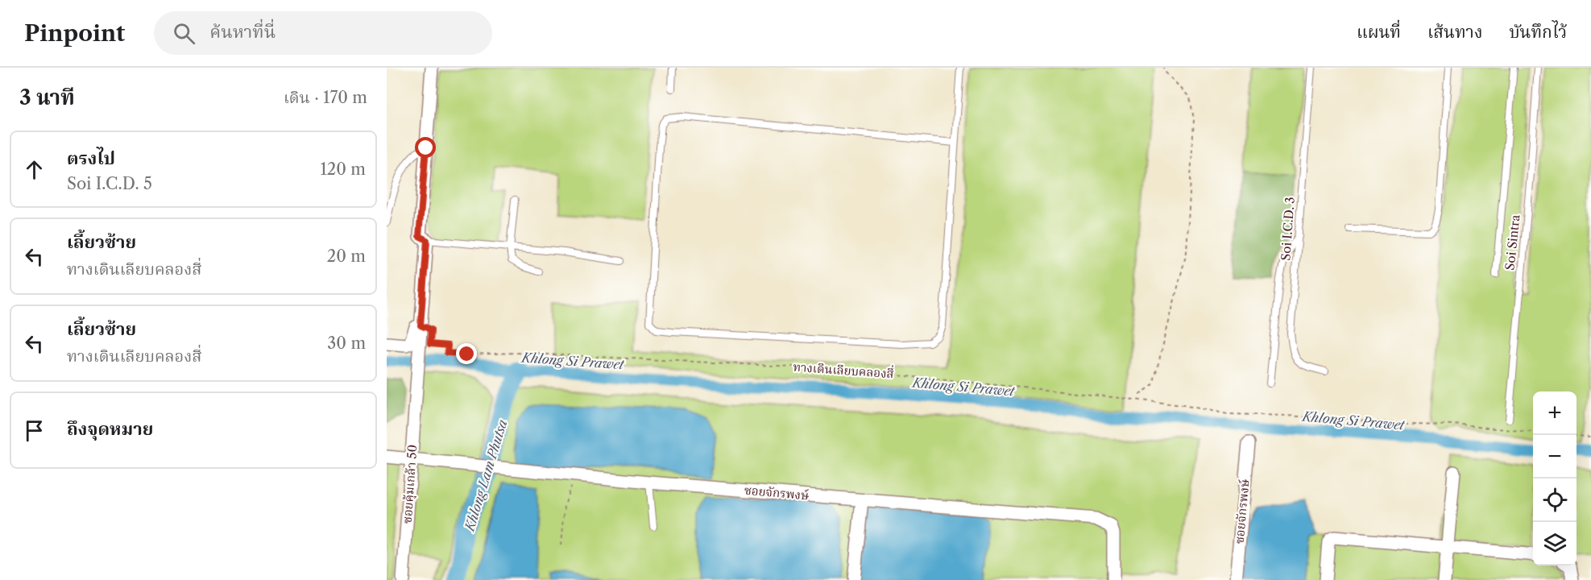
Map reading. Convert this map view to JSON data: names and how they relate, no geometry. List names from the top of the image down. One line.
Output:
{"streets":{"street":["ซอยคุ้มเกล้า 50","ซอยจักรพงษ์"],"lane":["Soi I.C.D. 3","Soi Sintra"],"path":["ทางเดินเลียบคลองสี่"]},"crossings":[["ทางเดินเลียบคลองสี่","ซอยคุ้มเกล้า 50"],["ซอยคุ้มเกล้า 50","ซอยจักรพงษ์"]],"water":["Khlong Si Prawet","Khlong Lam Phutsa"],"page":{"header":"Pinpoint","search":"ค้นหาที่นี่","nav":["แผนที่","เส้นทาง","บันทึกไว้"],"heading":["3 นาที","เดิน · 170 m"],"list":[["ตรงไป","Soi I.C.D. 5","120 m"],["เลี้ยวซ้าย","ทางเดินเลียบคลองสี่","20 m"],["เลี้ยวซ้าย","ทางเดินเลียบคลองสี่","30 m"],"ถึงจุดหมาย"],"map_buttons":["+","−"]}}
